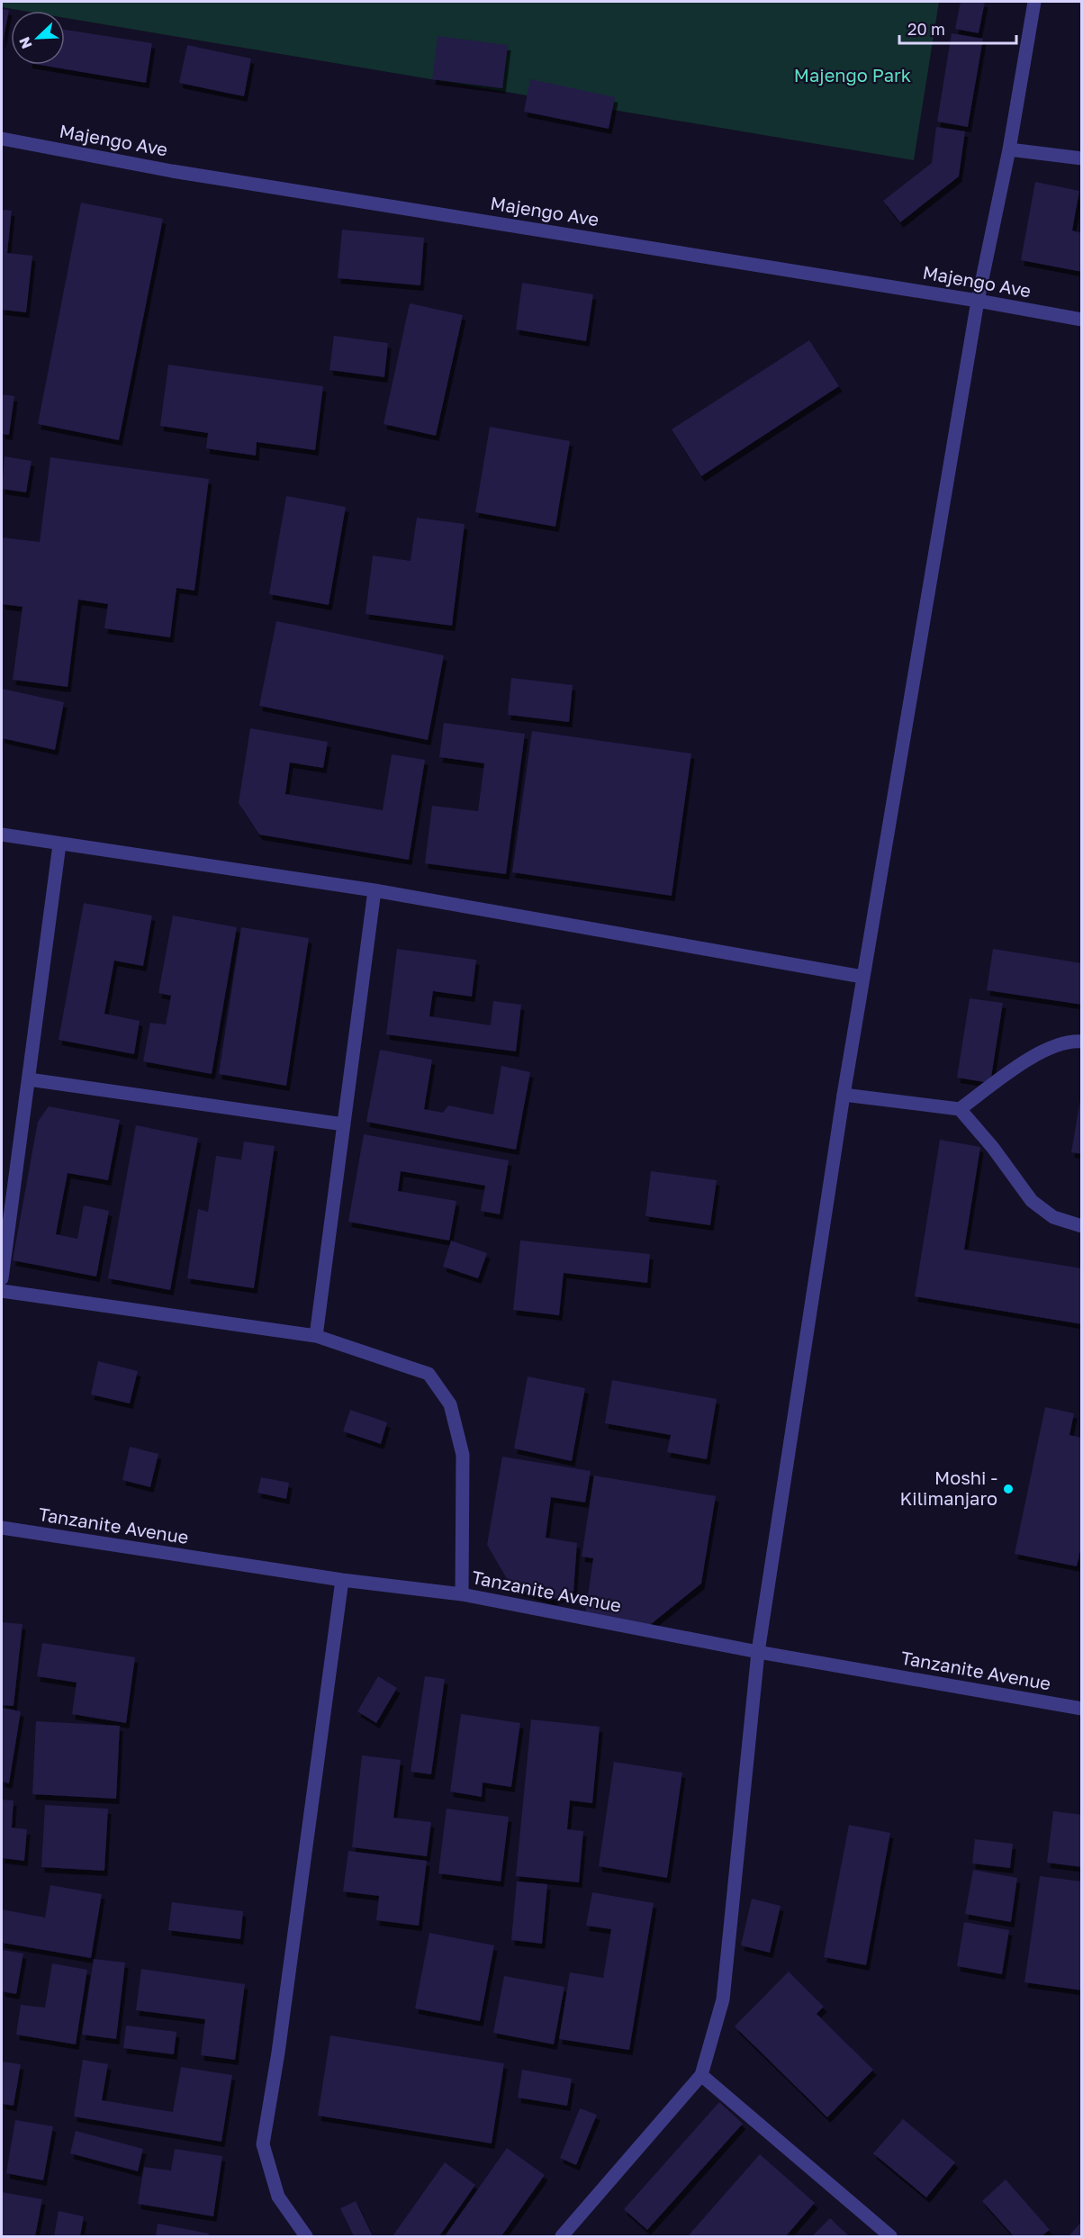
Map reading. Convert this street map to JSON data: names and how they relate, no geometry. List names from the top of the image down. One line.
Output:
{"streets":{"street":["Majengo Ave","Tanzanite Avenue"]},"parks":["Majengo Park"],"places":["Moshi - Kilimanjaro"],"scale_bar":"20 m","north":"bottom left"}
